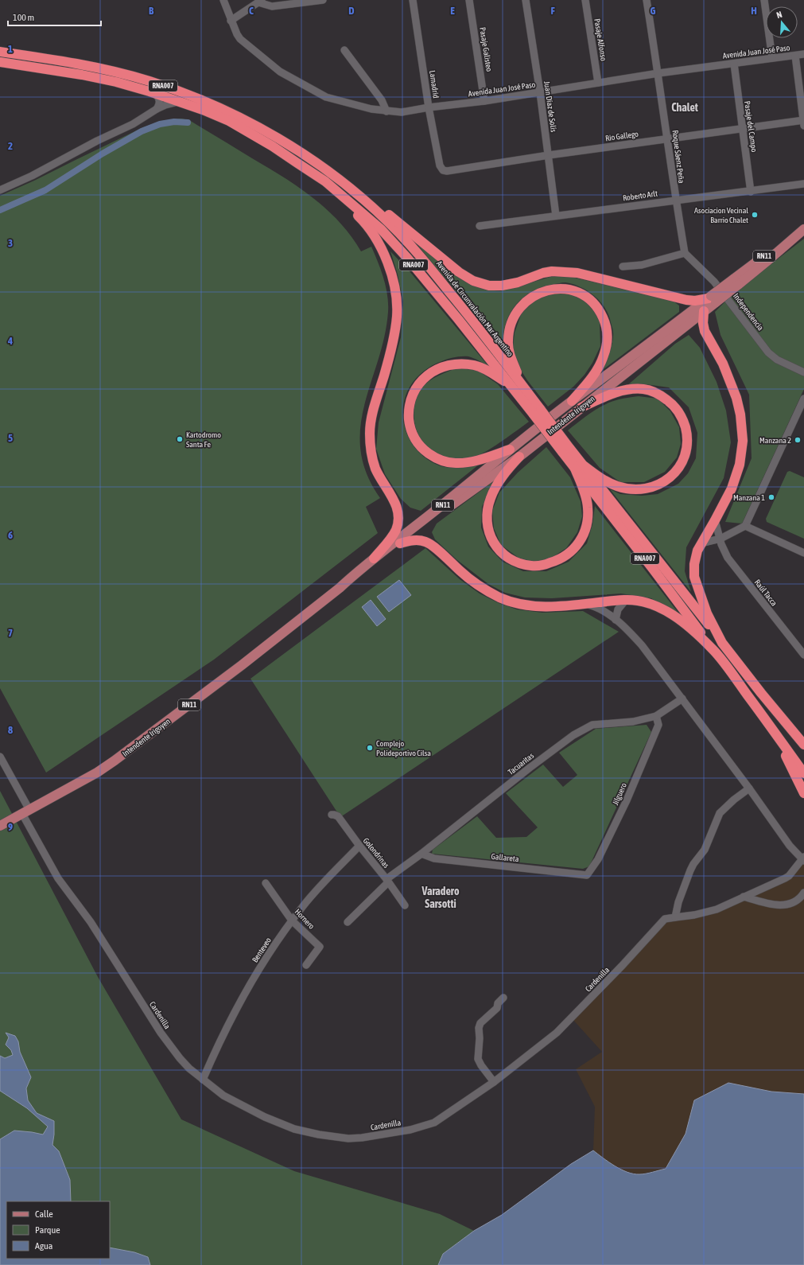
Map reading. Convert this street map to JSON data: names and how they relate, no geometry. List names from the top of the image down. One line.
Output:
{"streets":{"highway":["RNA007","Avenida de Circunvalación Mar Argentino"],"main road":["RN11","Intendente Irigoyen"],"street":["Pasaje Alfonso","Pasaje Galisteo","Avenida Juan José Paso","Lamadrid","Juan Díaz de Solís","Pasaje del Campo","Rio Gallego","Roque Sáenz Peña","Roberto Arlt","Independencia","Raúl Tacca","Tacuaritas","Jilguero","Golondrinas","Gallareta","Hornero","Benteveo","Cardenilla"]},"crossings":[["Pasaje Alfonso","Avenida Juan José Paso"],["Pasaje Galisteo","Avenida Juan José Paso"],["Avenida Juan José Paso","Lamadrid"],["Avenida Juan José Paso","Juan Díaz de Solís"],["Avenida Juan José Paso","Pasaje del Campo"],["Avenida Juan José Paso","Roque Sáenz Peña"],["Lamadrid","Rio Gallego"],["RNA007","Avenida de Circunvalación Mar Argentino"],["Juan Díaz de Solís","Rio Gallego"],["Juan Díaz de Solís","Roberto Arlt"],["Pasaje del Campo","Rio Gallego"],["Pasaje del Campo","Roberto Arlt"],["Rio Gallego","Roque Sáenz Peña"],["Roque Sáenz Peña","Roberto Arlt"],["Roque Sáenz Peña","Independencia"],["Intendente Irigoyen","Cardenilla"],["Tacuaritas","Jilguero"],["Tacuaritas","Golondrinas"],["Tacuaritas","Gallareta"],["Jilguero","Gallareta"],["Golondrinas","Benteveo"],["Hornero","Benteveo"],["Benteveo","Cardenilla"]],"districts":["Chalet","Varadero Sarsotti"],"places":["Asociacion Vecinal Barrio Chalet","Kartodromo Santa Fe","Manzana 2","Manzana 1","Complejo Polideportivo Cilsa"],"legend":["Calle","Parque","Agua"],"scale_bar":"100 m","north":"top","grid":{"columns":["B","C","D","E","F","G","H"],"rows":["1","2","3","4","5","6","7","8","9"]}}
